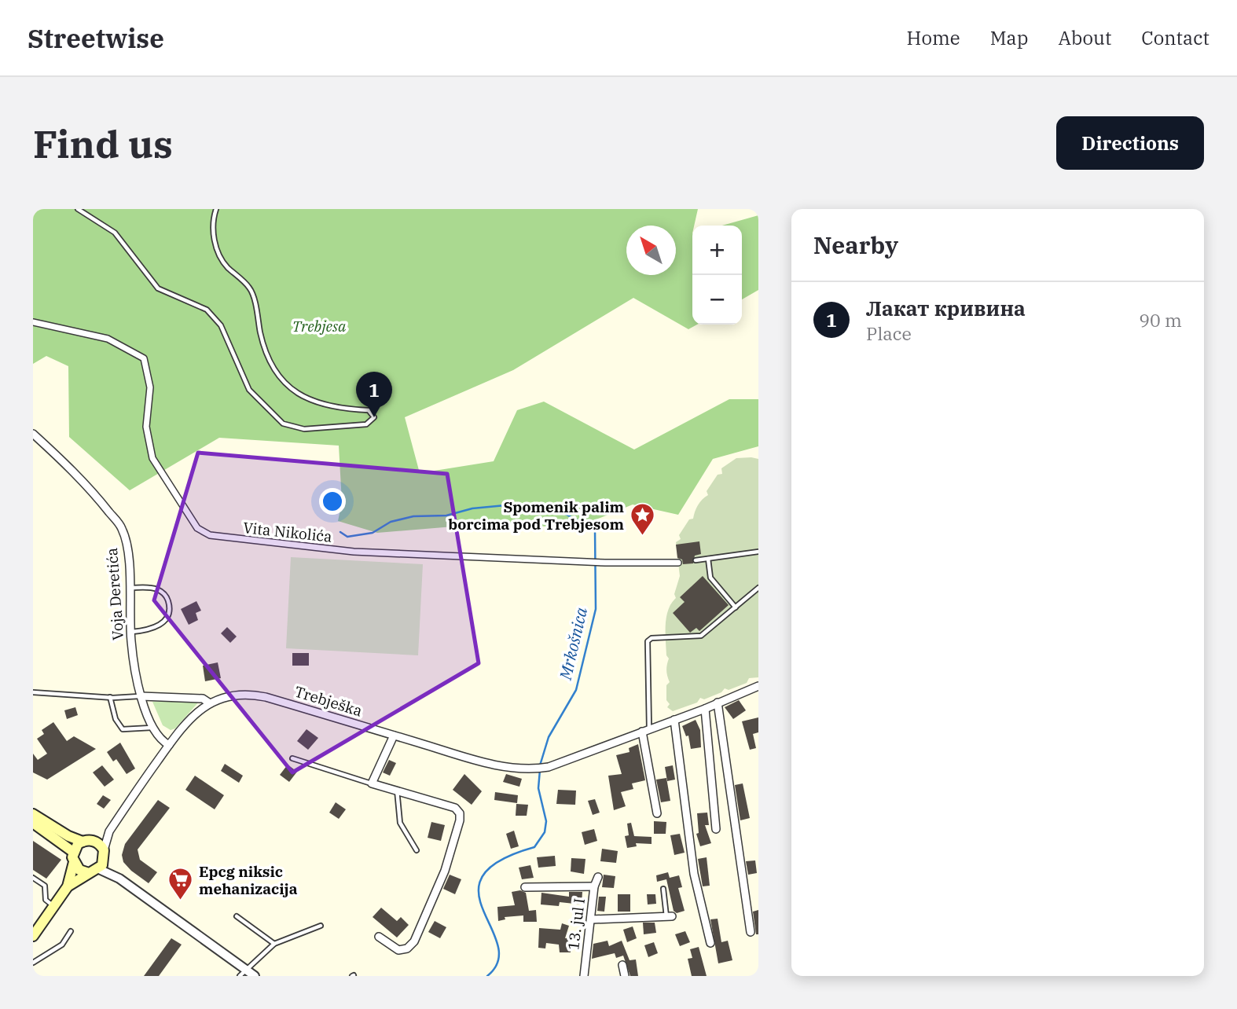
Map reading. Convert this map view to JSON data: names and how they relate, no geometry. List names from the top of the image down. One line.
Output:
{"streets":{"street":["Vita Nikolića","Voja Deretića","Trebješka","13. jul I"]},"crossings":[["Voja Deretića","Trebješka"]],"water":["Mrkošnica"],"parks":["Trebjesa"],"places":{"place":["Spomenik palim borcima pod Trebjesom"],"supermarket":["Epcg niksic mehanizacija"]},"north":"top left","page":{"header":"Streetwise","nav":["Home","Map","About","Contact"],"buttons":"Directions","title":"Find us","heading":"Nearby","map_buttons":["+","−"],"list":[{"mark":"1","name":"Лакат кривина","note":"Place","value":"90 m"}],"pins":"1"}}
